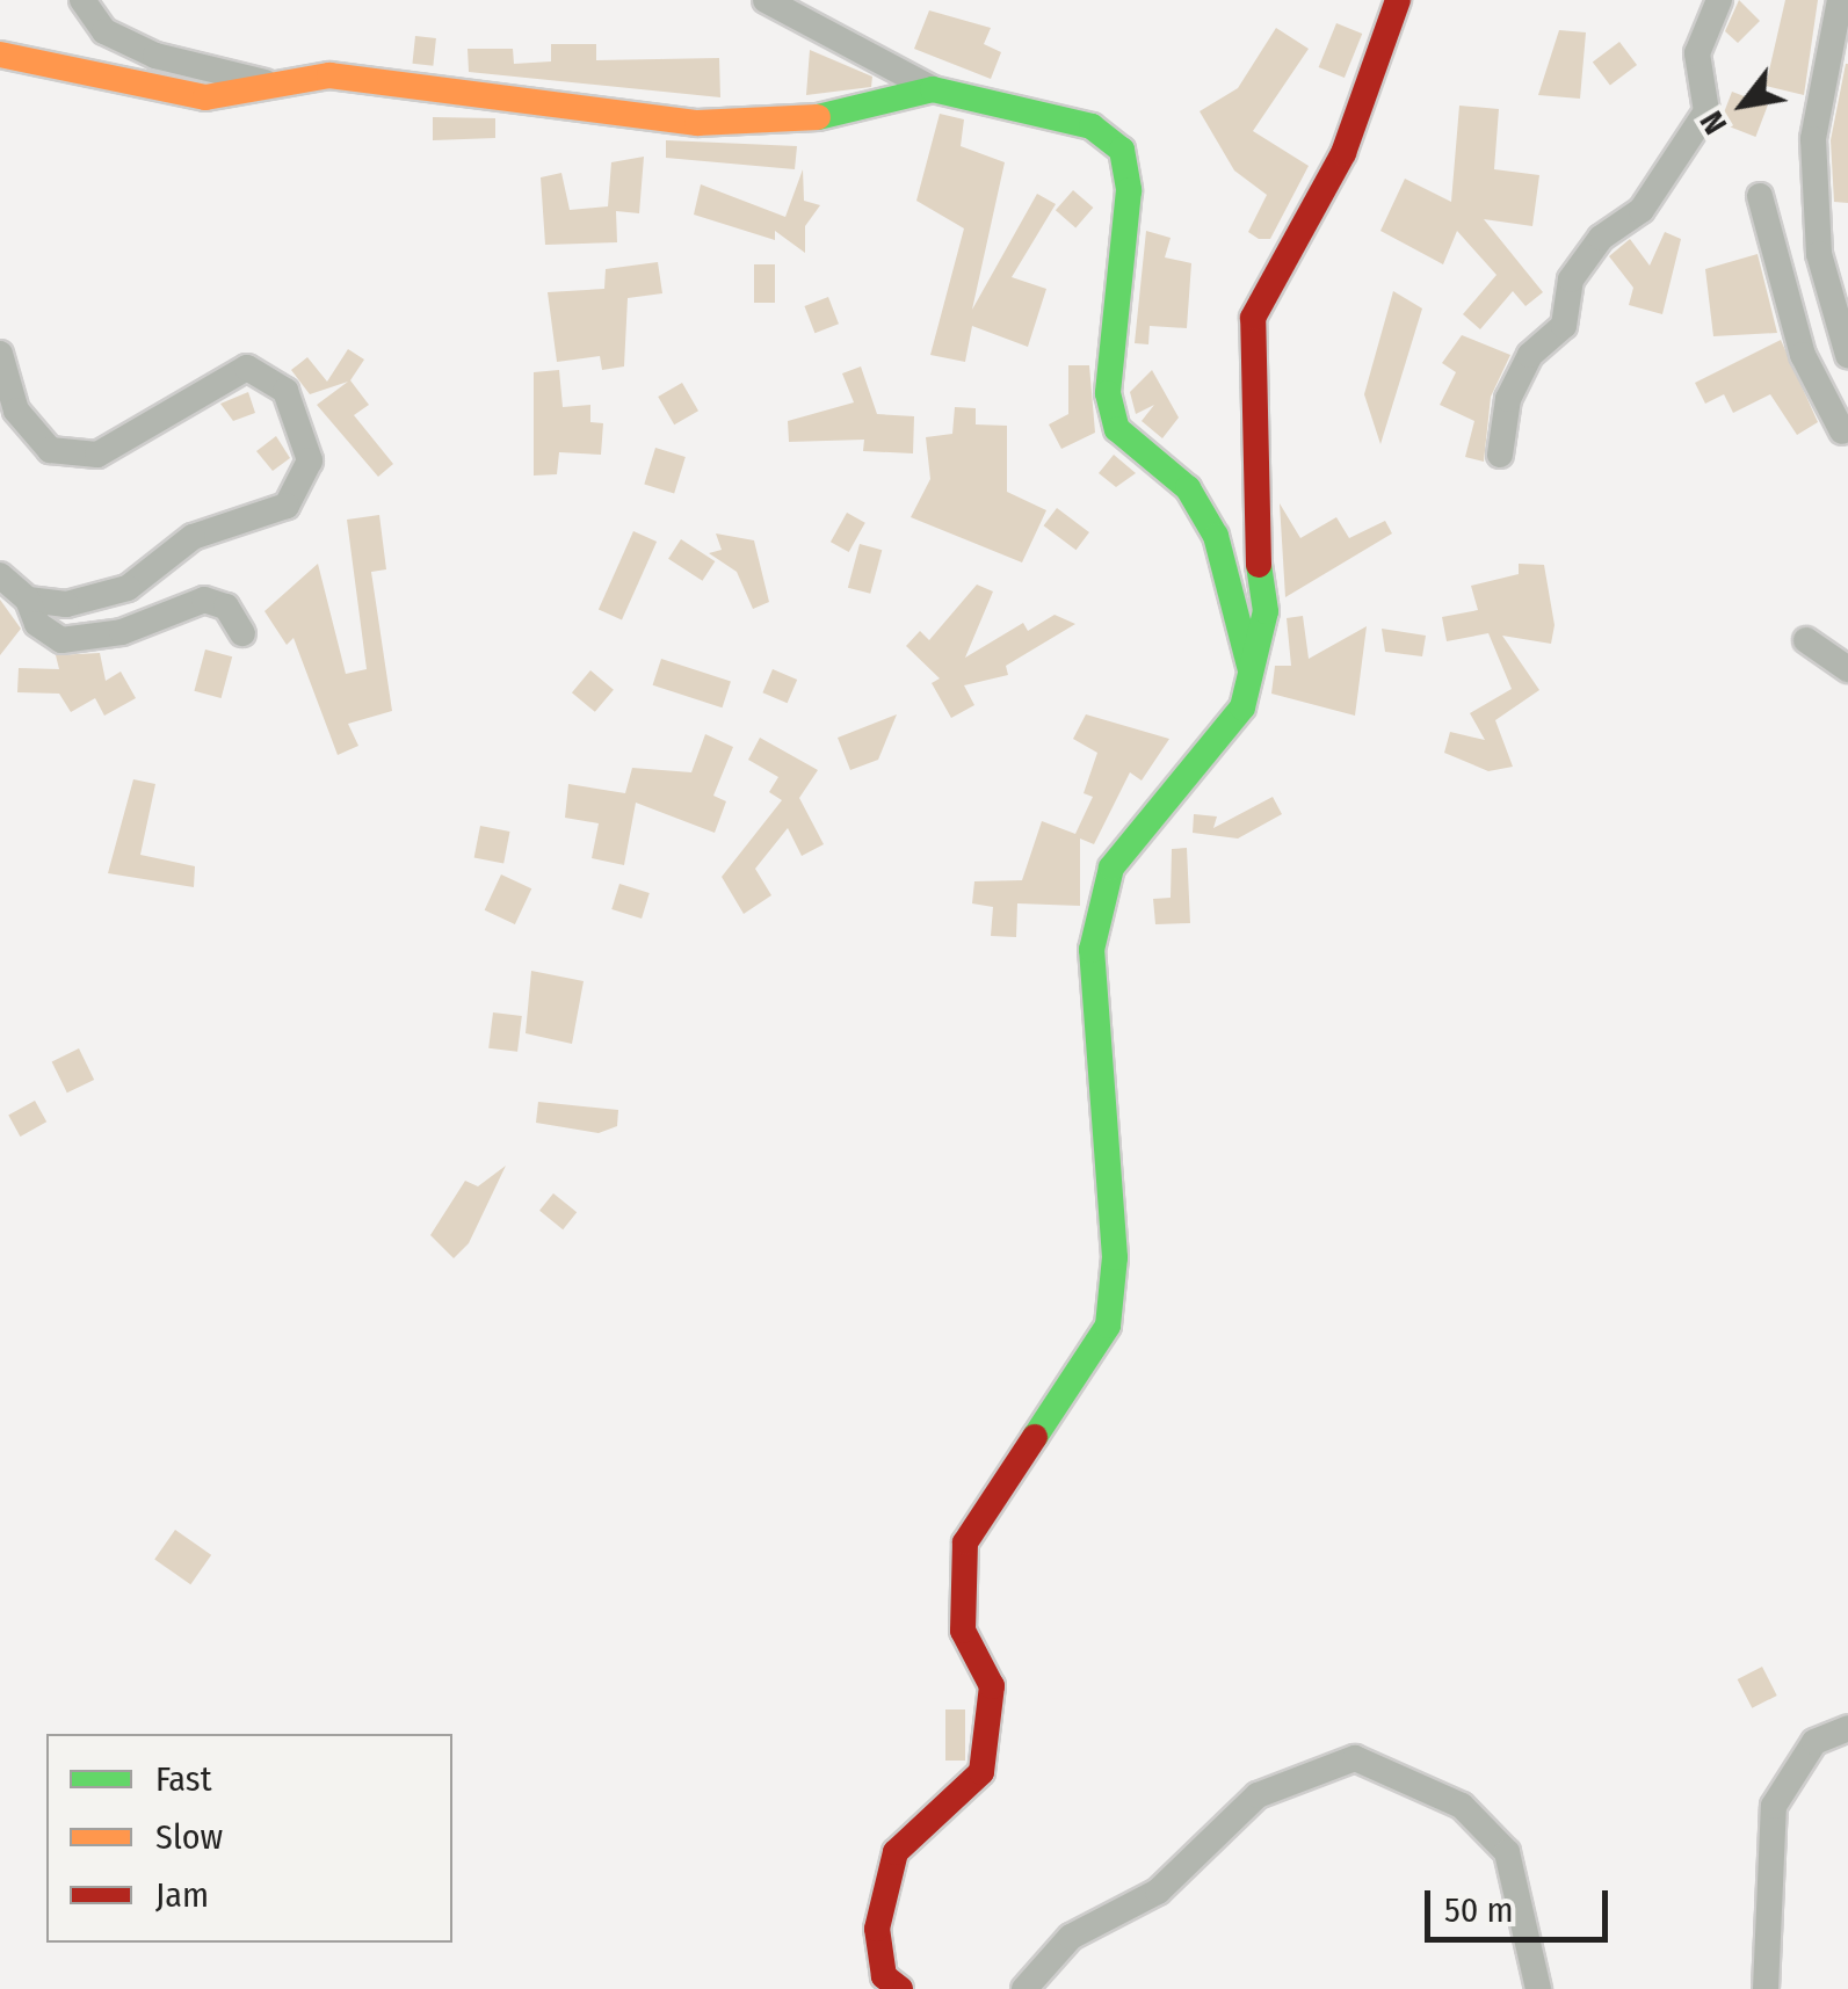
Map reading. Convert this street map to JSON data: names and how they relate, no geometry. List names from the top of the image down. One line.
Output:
{"legend":["Fast","Slow","Jam"],"scale_bar":"50 m","north":"bottom left"}
